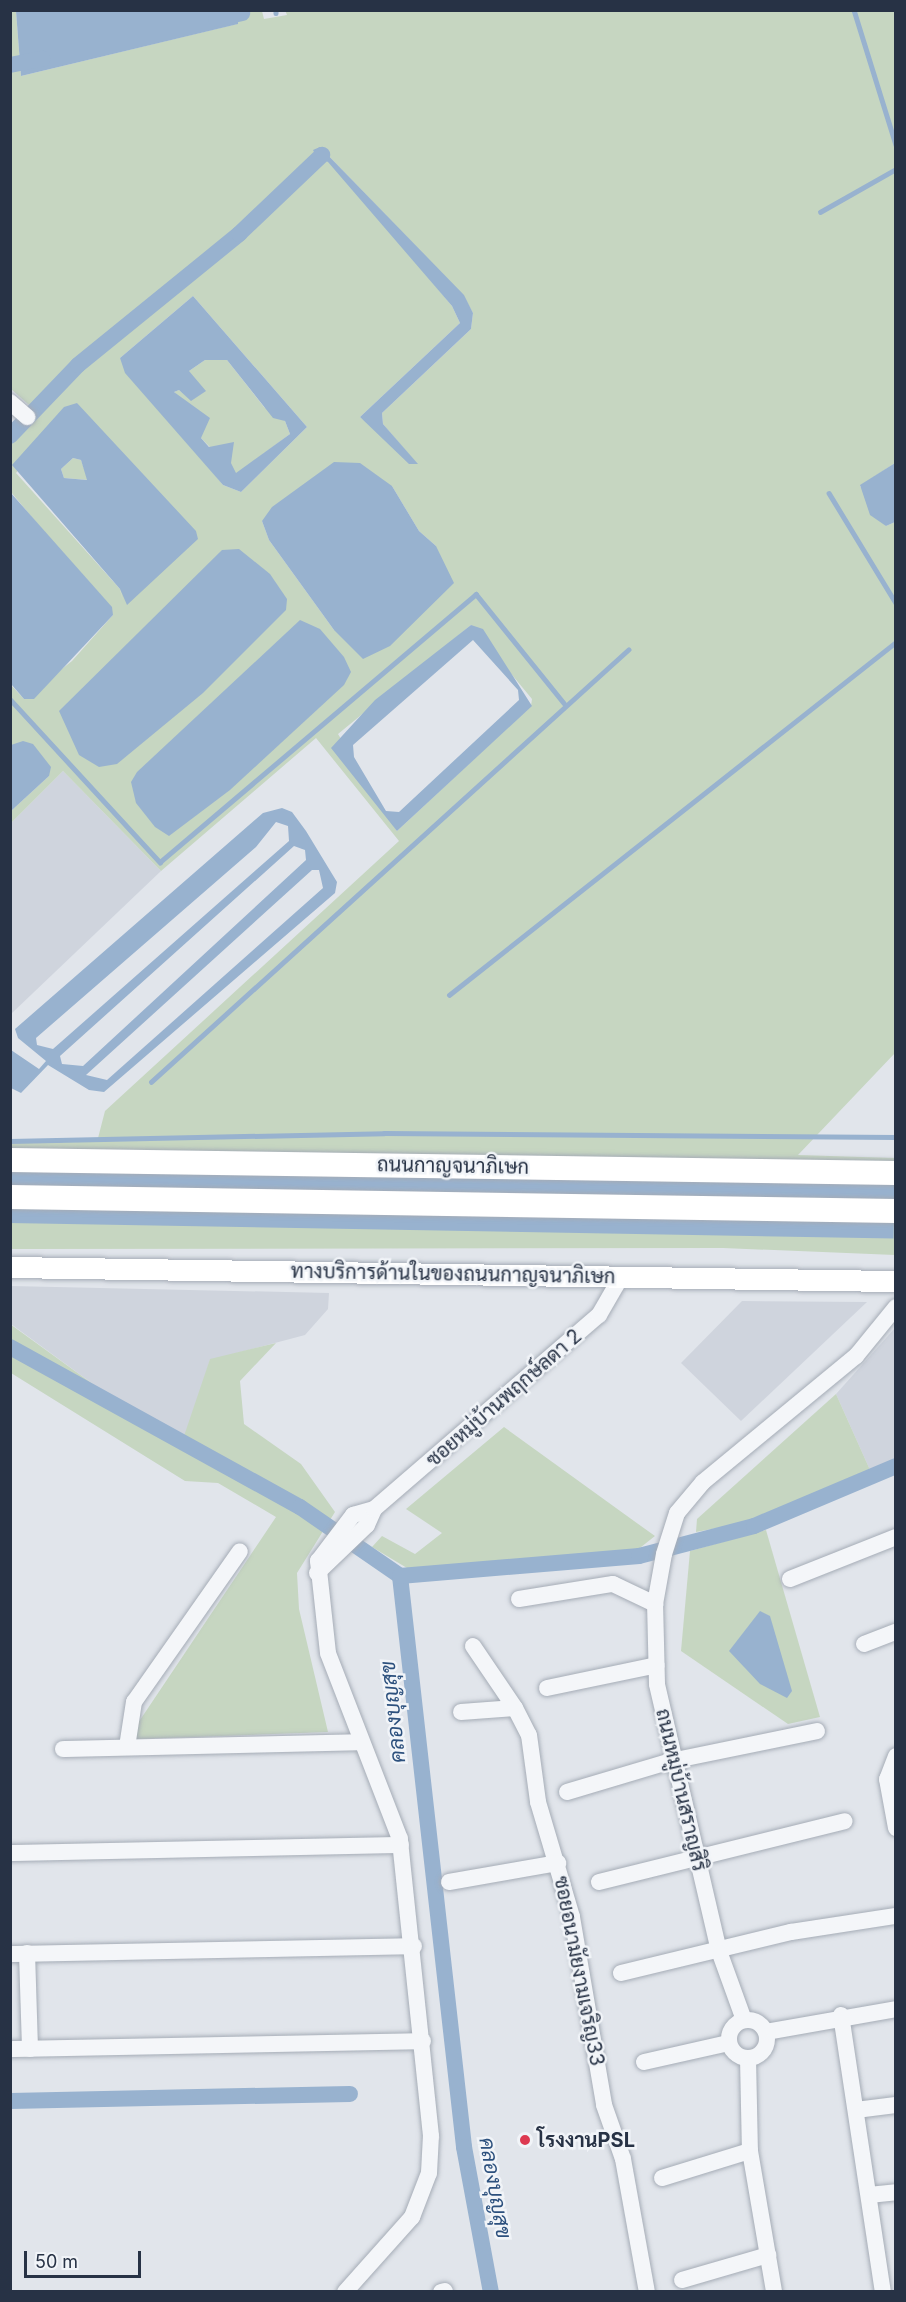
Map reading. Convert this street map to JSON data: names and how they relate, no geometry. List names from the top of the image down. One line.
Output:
{"streets":{"highway":["ถนนกาญจนาภิเษก"],"main road":["ทางบริการด้านในของถนนกาญจนาภิเษก"],"street":["ซอยหมู่บ้านพฤกษ์ลดา 2","ถนนหมู่บ้านสราญสิริ","ซอยอนามัยงามเจริญ33"]},"crossings":[["ทางบริการด้านในของถนนกาญจนาภิเษก","ซอยหมู่บ้านพฤกษ์ลดา 2"]],"water":["คลองบุญสุข"],"places":["โรงงานPSL"],"scale_bar":"50 m"}
